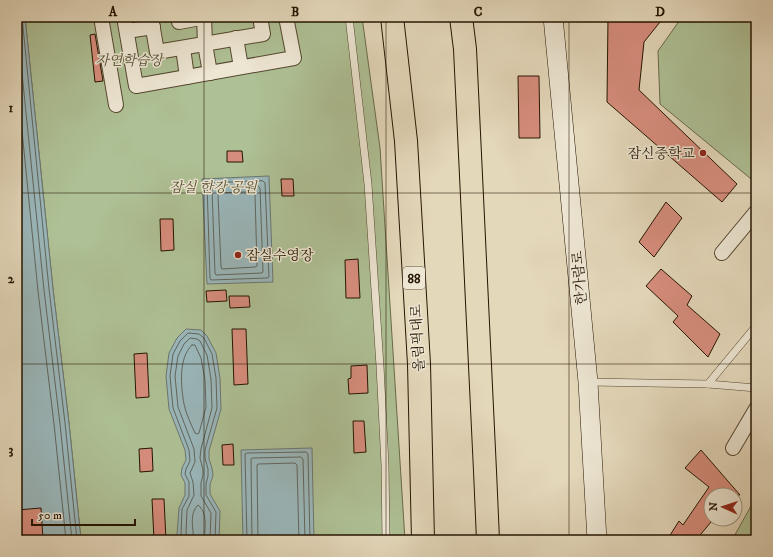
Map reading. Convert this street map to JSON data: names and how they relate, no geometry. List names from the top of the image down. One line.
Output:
{"streets":{"highway":["88","올림픽대로"],"street":["한가람로"]},"parks":["자연학습장","잠실 한강 공원"],"places":["잠신중학교","잠실수영장"],"scale_bar":"50 m","north":"left","grid":{"columns":["A","B","C","D"],"rows":["1","2","3"]}}
